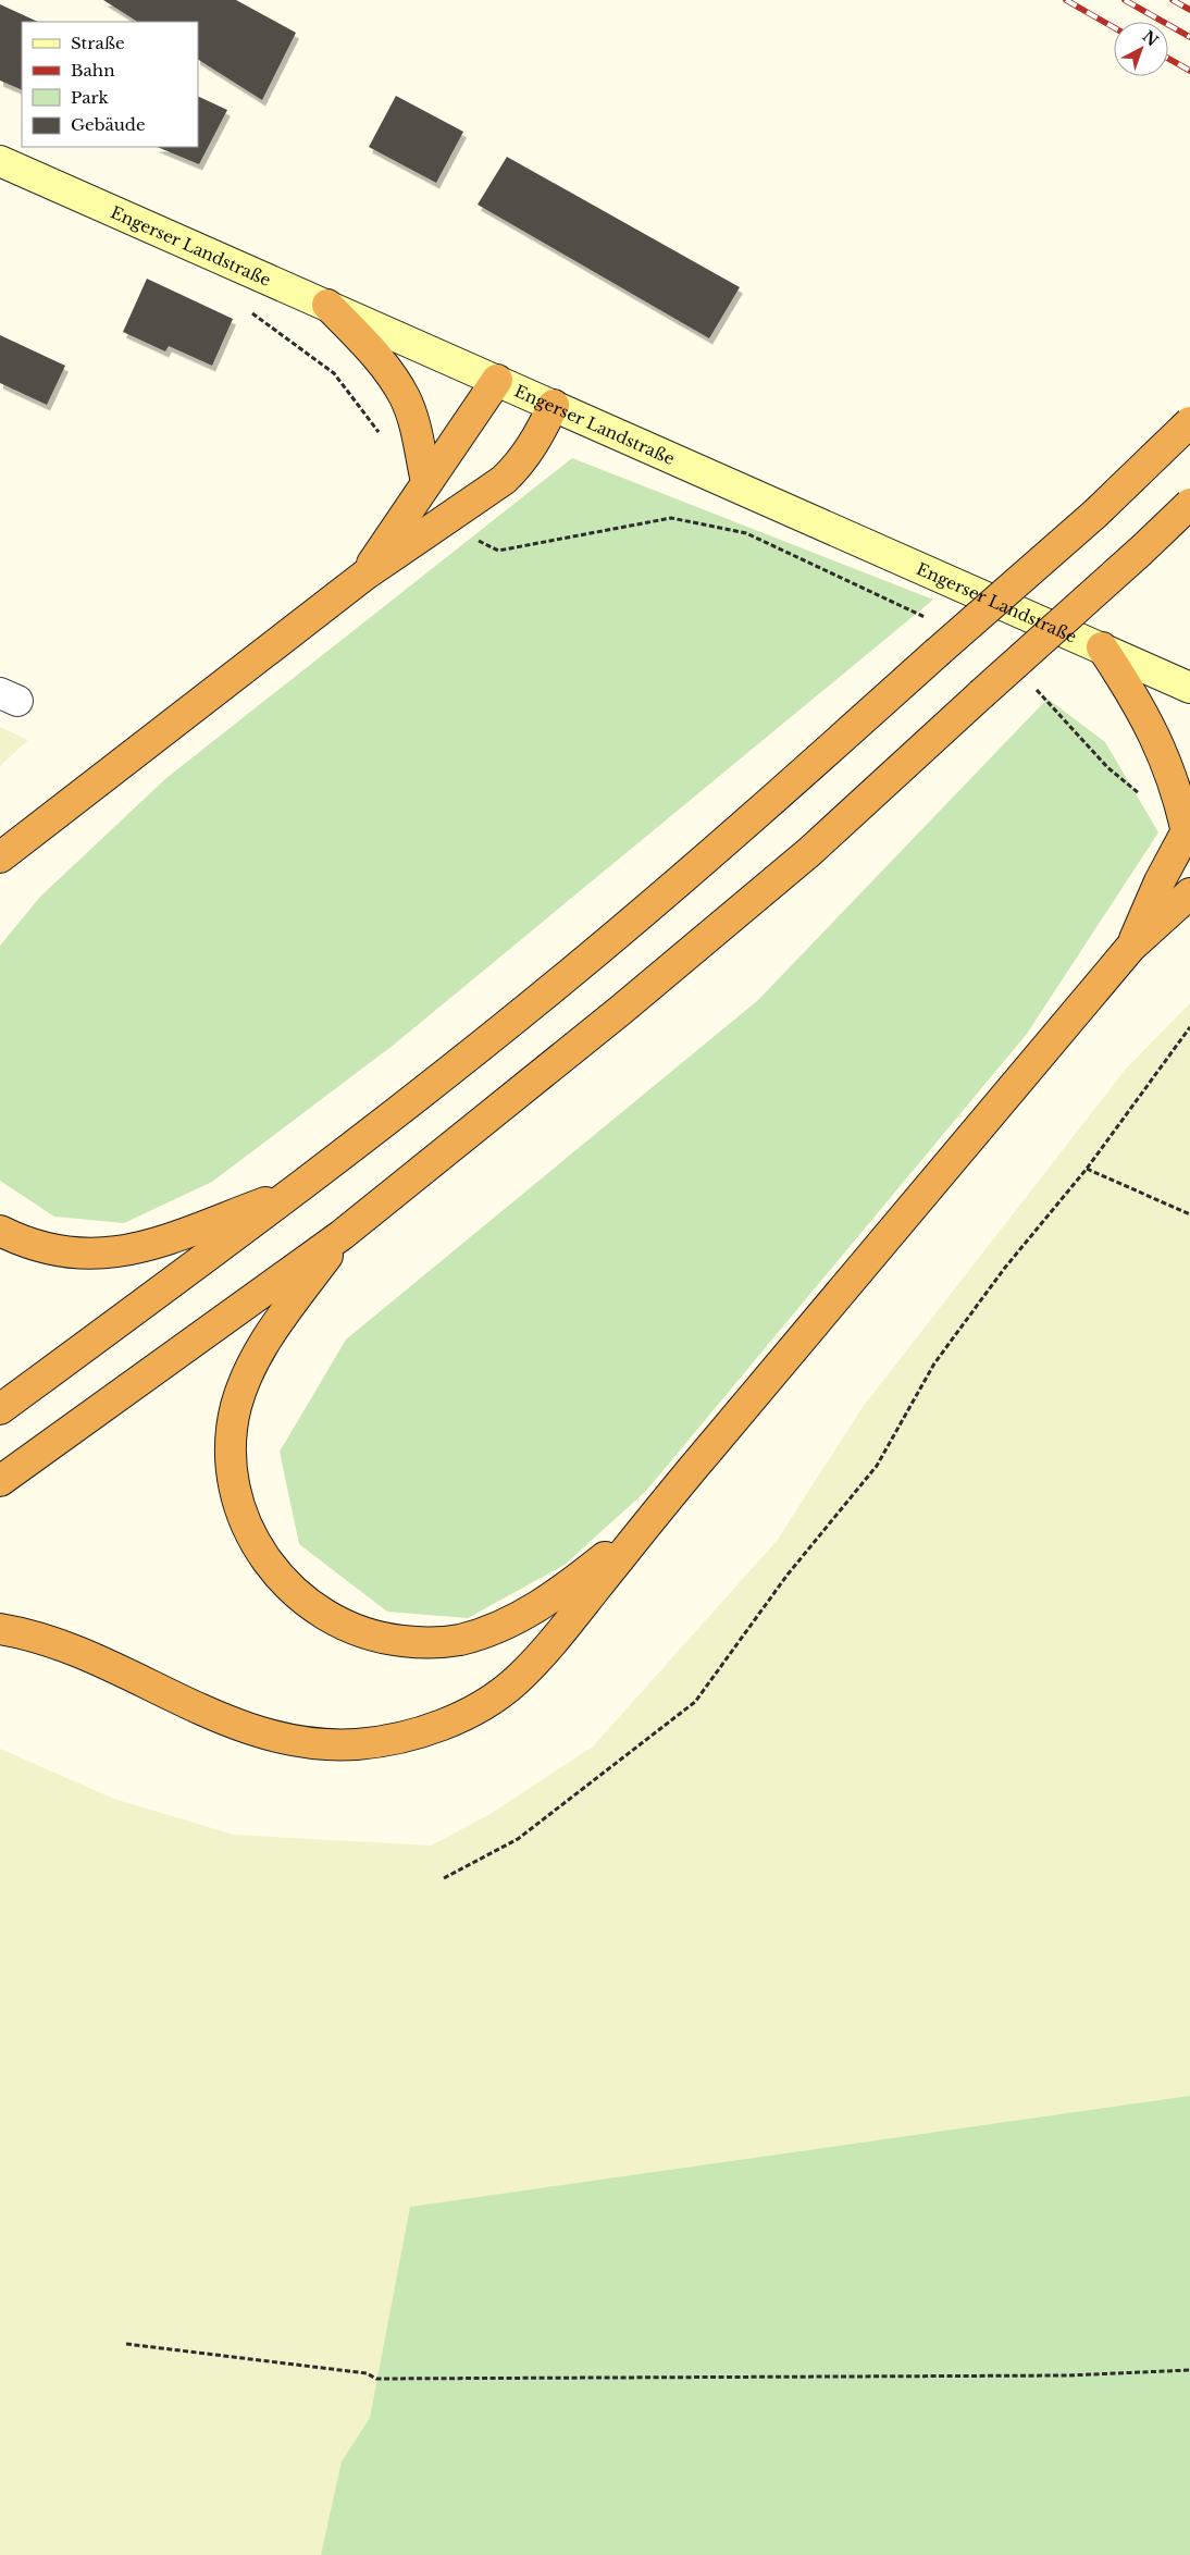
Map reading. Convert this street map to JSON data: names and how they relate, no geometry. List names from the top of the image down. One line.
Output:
{"streets":{"main road":["Engerser Landstraße"]},"legend":["Straße","Bahn","Park","Gebäude"],"north":"top right"}
